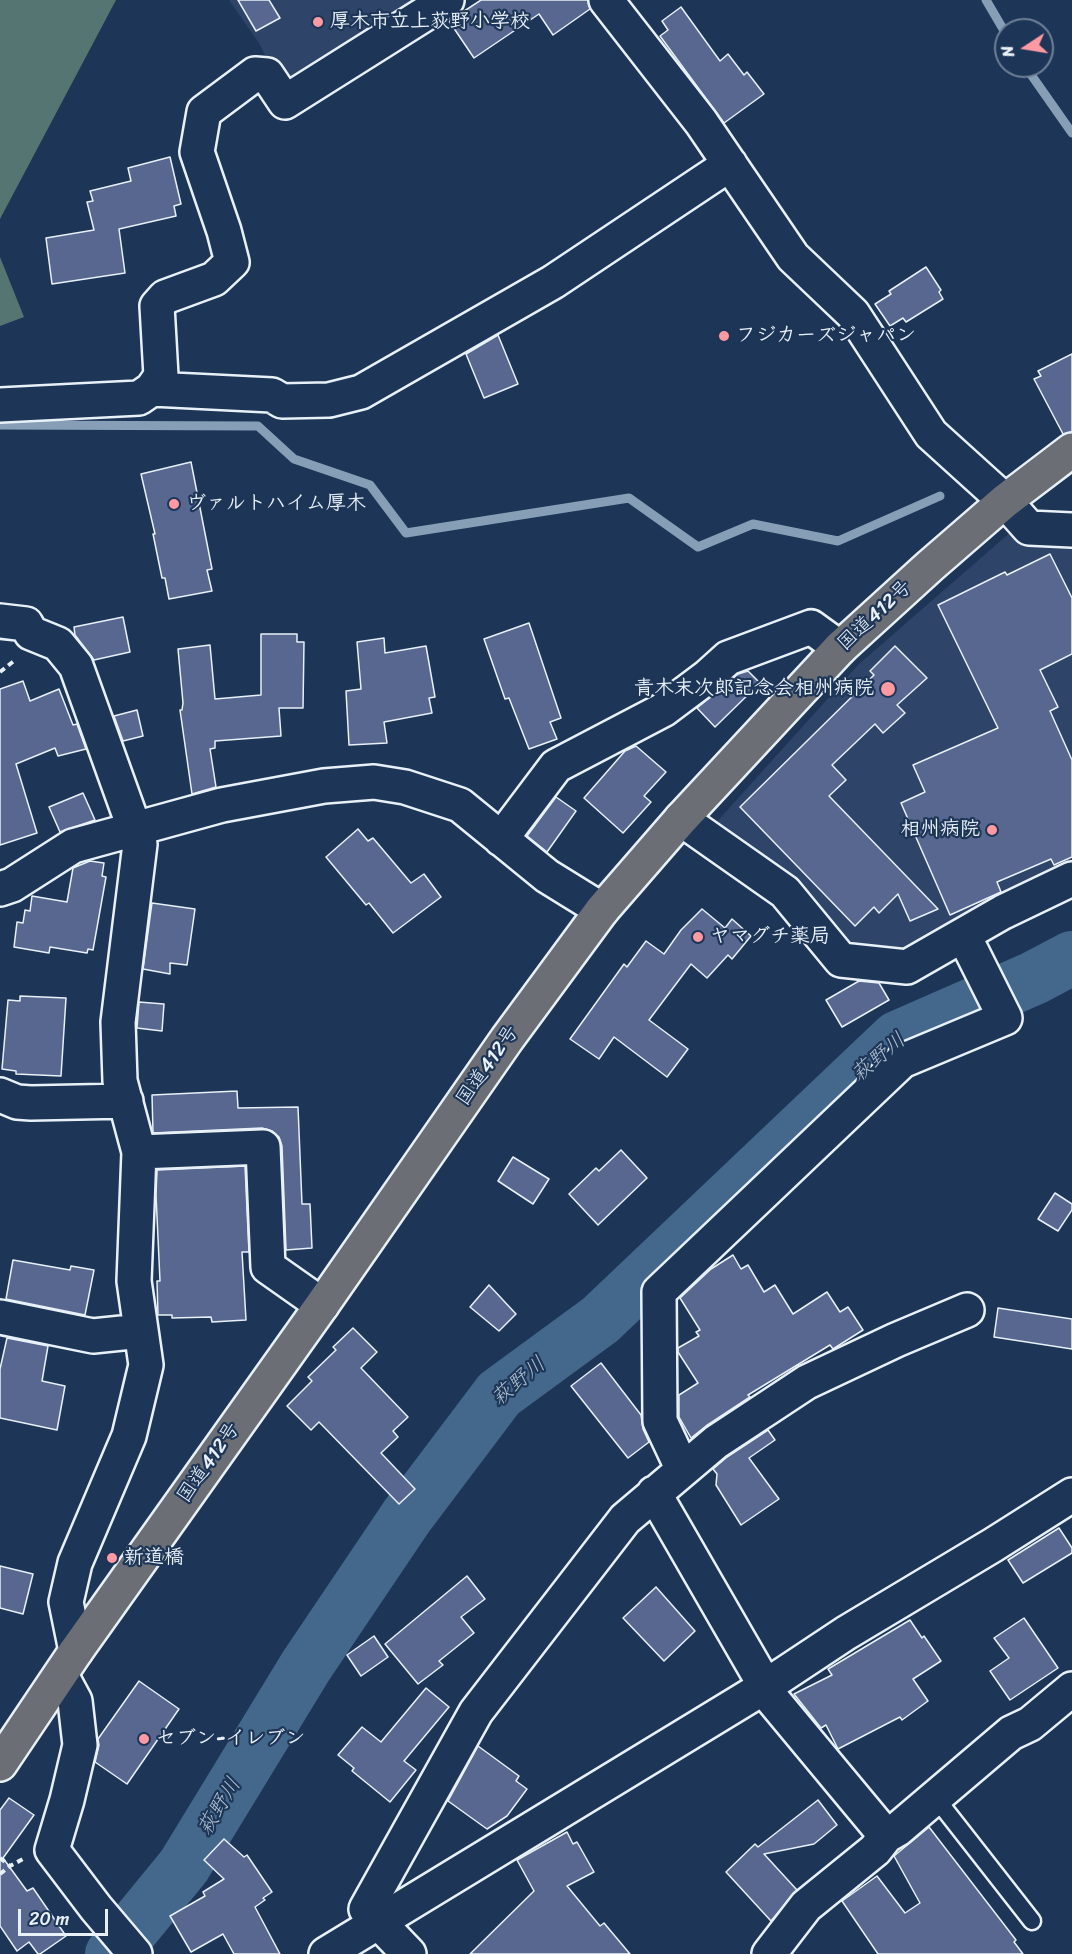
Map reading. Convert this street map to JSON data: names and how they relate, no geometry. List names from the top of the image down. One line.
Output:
{"streets":{"highway":["国道412号"]},"water":["萩野川"],"places":["厚木市立上荻野小学校","フジカーズジャパン","ヴァルトハイム厚木","青木末次郎記念会相州病院","相州病院","ヤマグチ薬局","新道橋","セブン-イレブン"],"scale_bar":"20 m","north":"left"}
